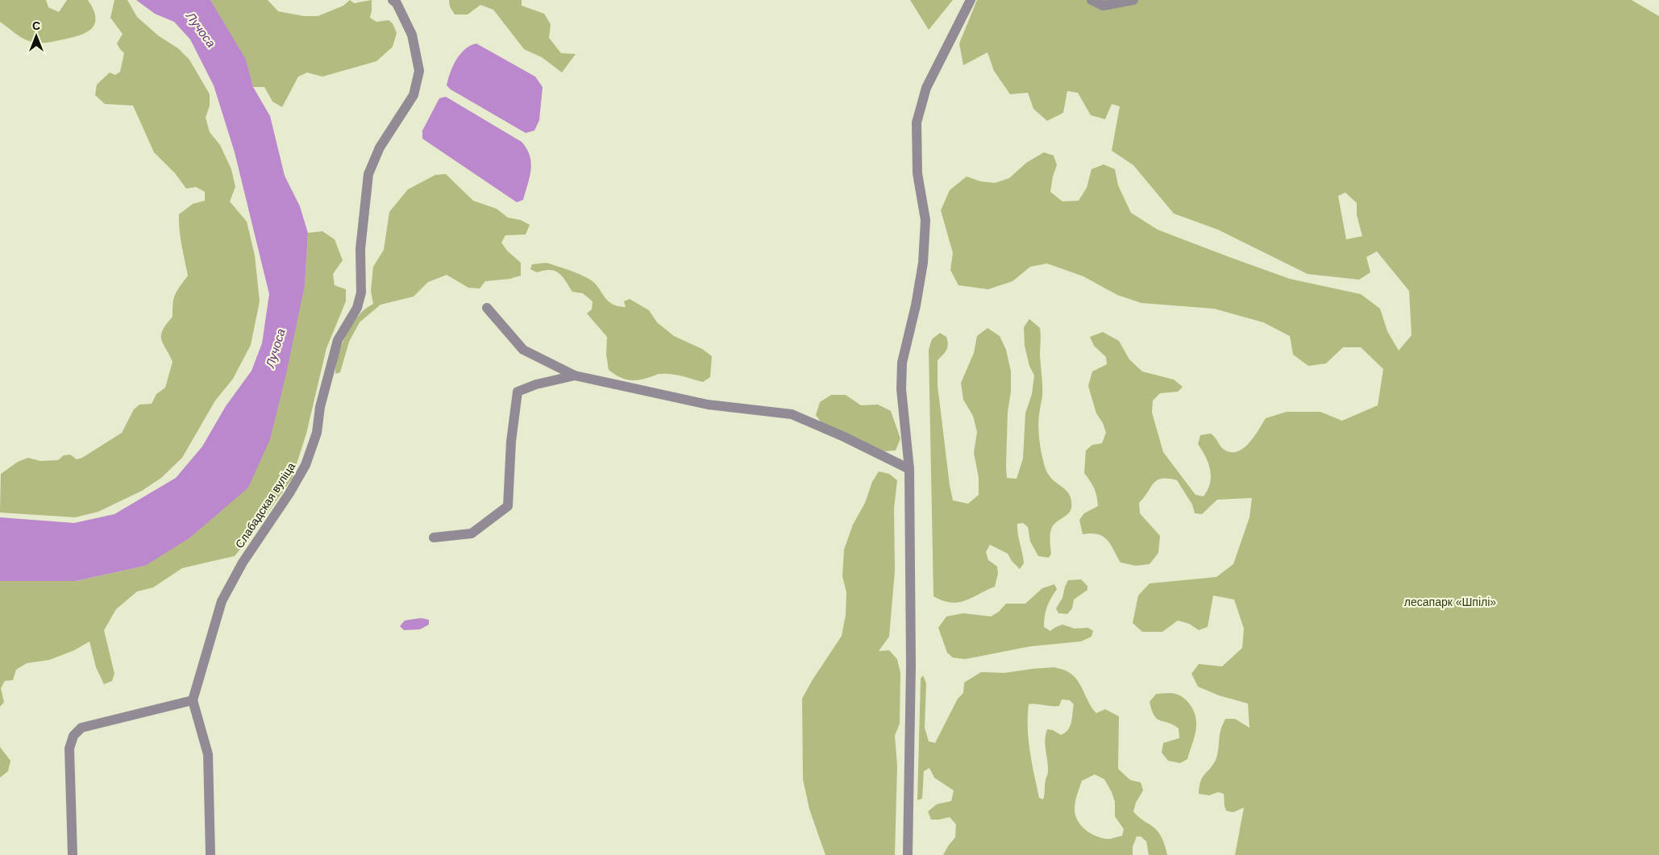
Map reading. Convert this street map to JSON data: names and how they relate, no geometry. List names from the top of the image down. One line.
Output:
{"streets":{"street":["Слабадская вуліца"]},"water":["Лучоса"],"parks":["лесапарк «Шпілі»"],"north":"top"}
